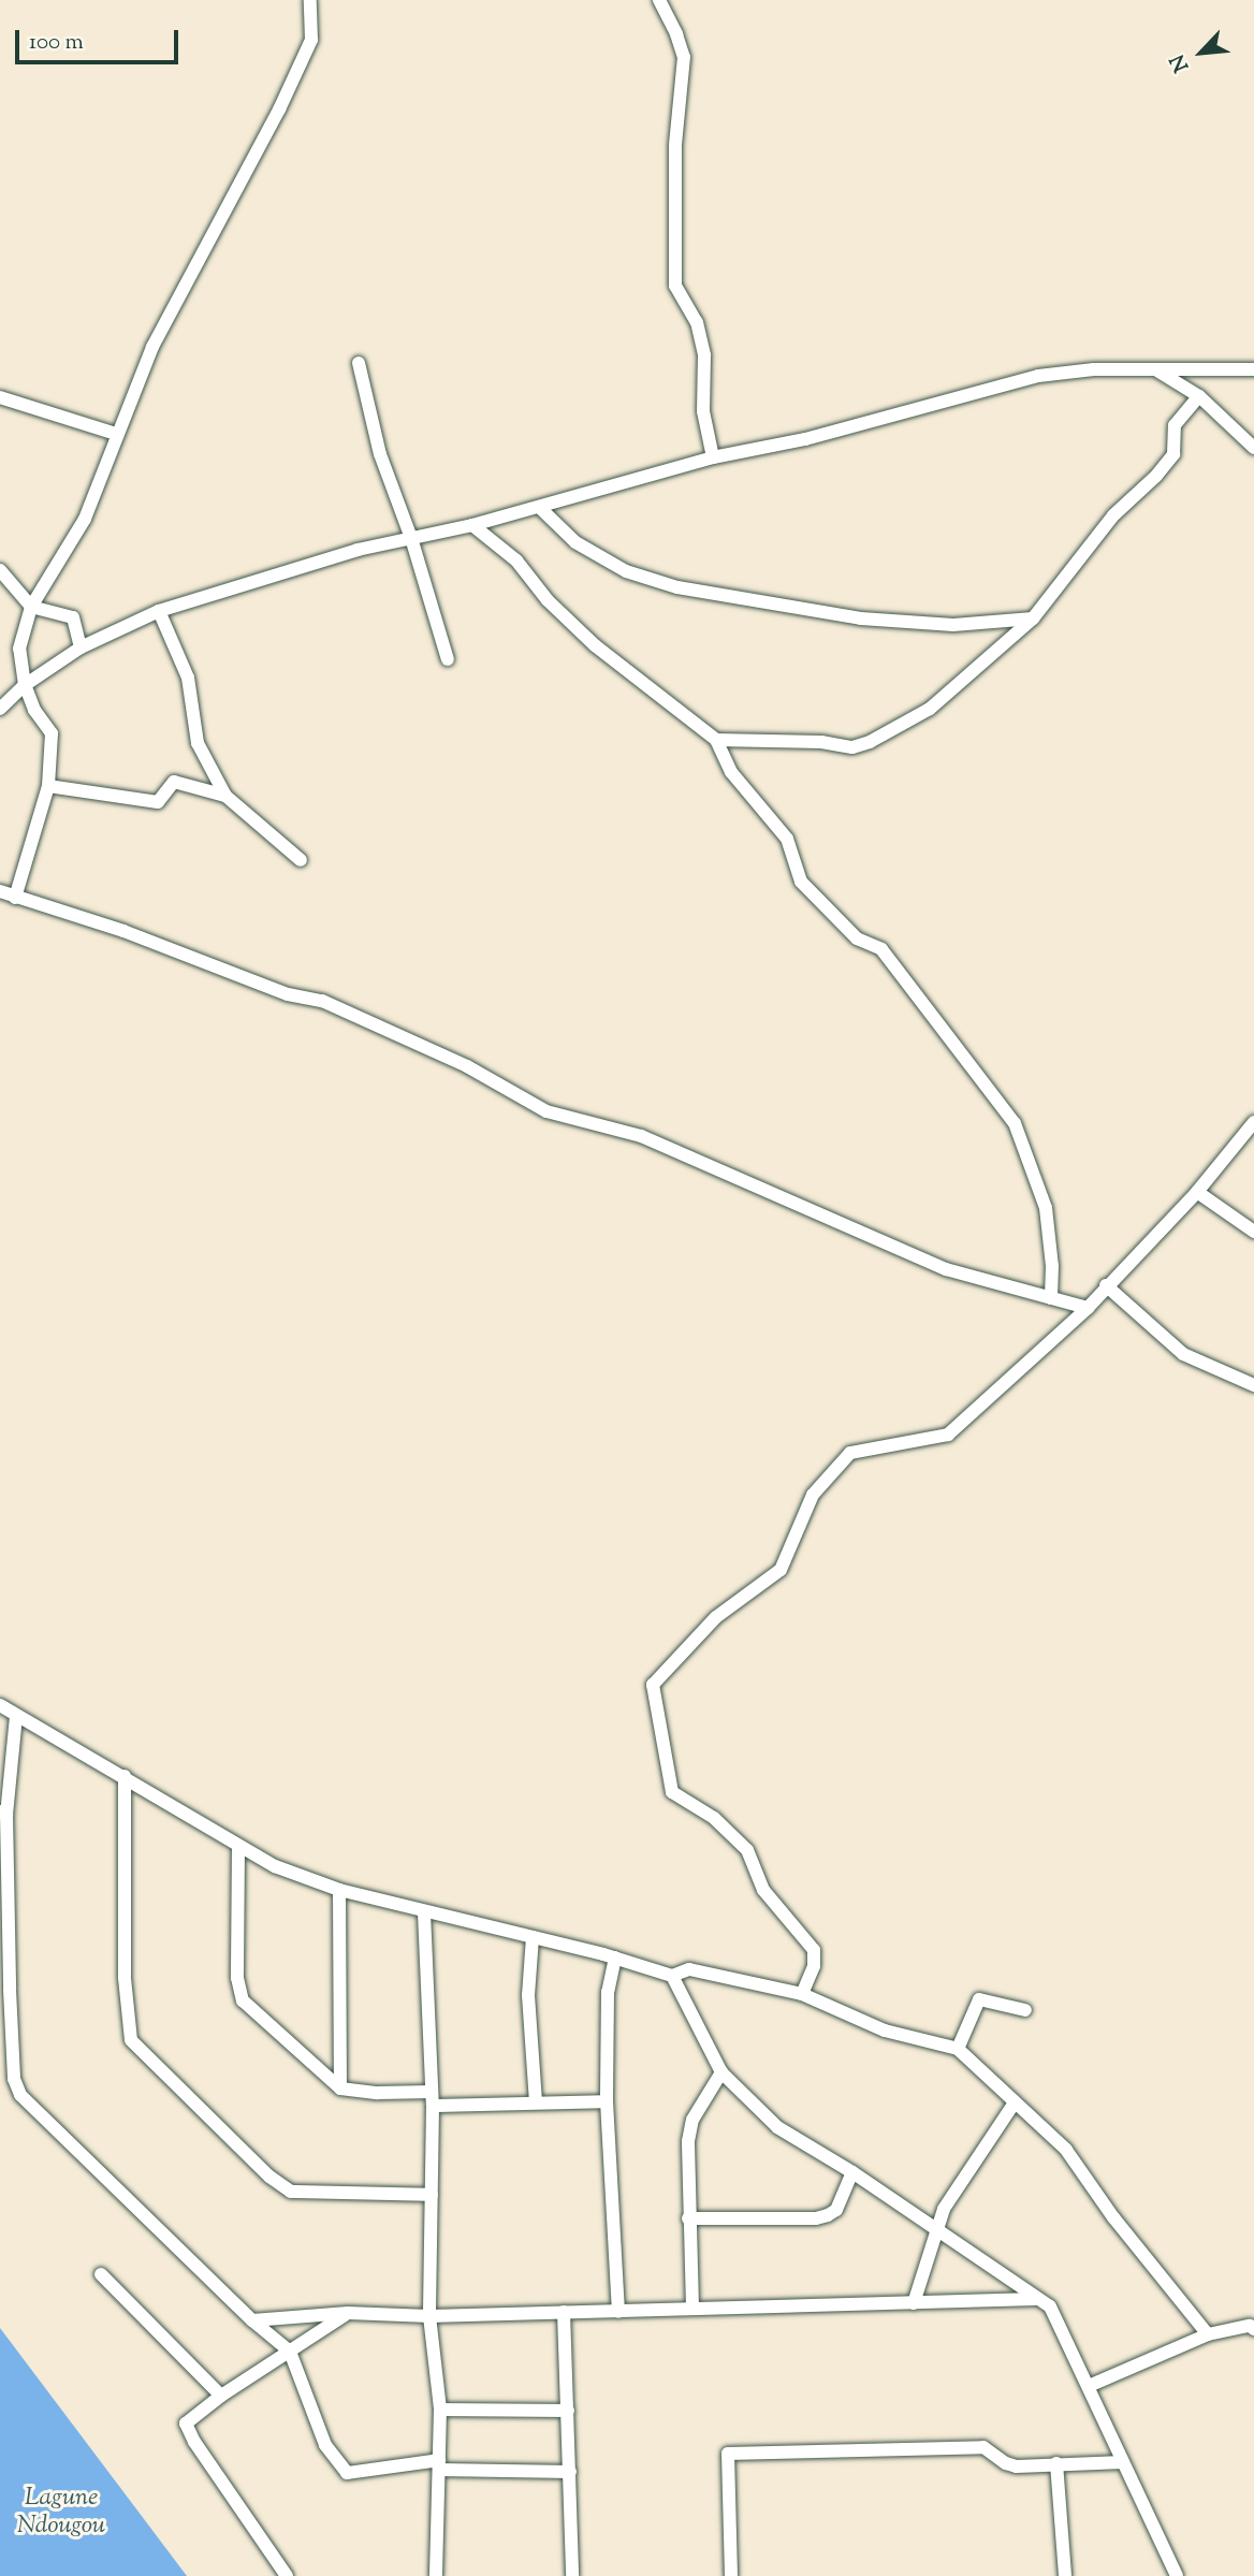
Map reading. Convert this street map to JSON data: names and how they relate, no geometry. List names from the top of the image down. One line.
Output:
{"water":["Lagune Ndougou"],"scale_bar":"100 m","north":"bottom left"}
